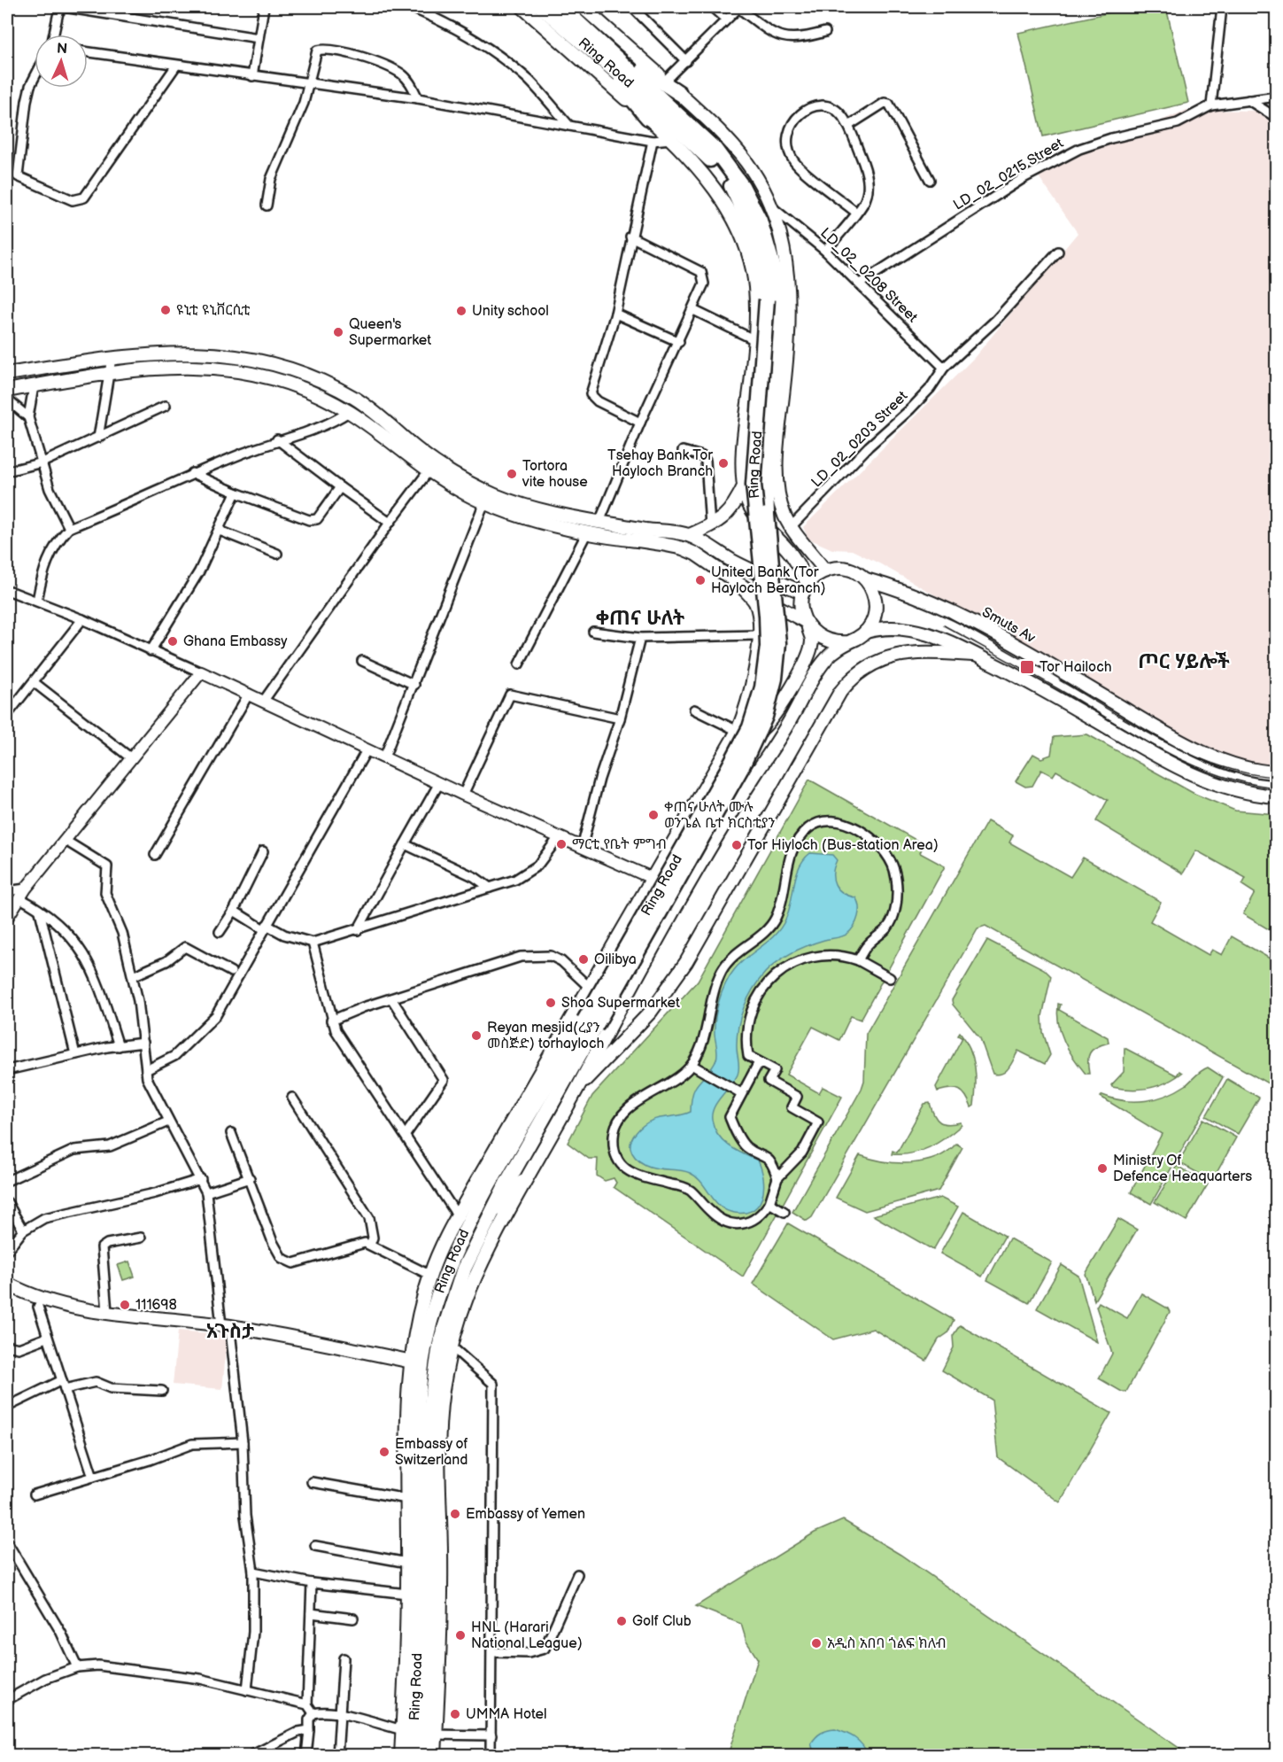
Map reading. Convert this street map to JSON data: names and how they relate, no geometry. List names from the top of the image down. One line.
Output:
{"streets":{"highway":["Ring Road"],"main road":["Smuts Av"],"street":["LD_02_0215 Street","LD_02_0208 Street","LD_02_0203 Street"]},"crossings":[["Ring Road","Smuts Av"],["LD_02_0215 Street","LD_02_0208 Street"],["LD_02_0208 Street","LD_02_0203 Street"]],"districts":["ቀጠና ሁለት","ጦር ሃይሎች","አጉስታ"],"places":{"other":["ዩኒቲ ዩኒቨርሲቲ","Unity school","Queen's Supermarket","Tsehay Bank Tor Hayloch Branch","Tortora vite house","United Bank (Tor Hayloch Beranch)","Ghana Embassy","ቀጠና ሁለት ሙሉ ወንጌል ቤተ ክርስቲያን","ማርቲ የቤት ምግብ","Tor Hiyloch (Bus-station Area)","Oilibya","Shoa Supermarket","Reyan mesjid(ረያን መስጅድ) torhayloch","Ministry Of Defence Heaquarters","111698","Embassy of Switzerland","Embassy of Yemen","Golf Club","HNL (Harari National League)","አዲስ አበባ ጎልፍ ክለብ","UMMA Hotel"],"transit":["Tor Hailoch"]},"north":"top"}
